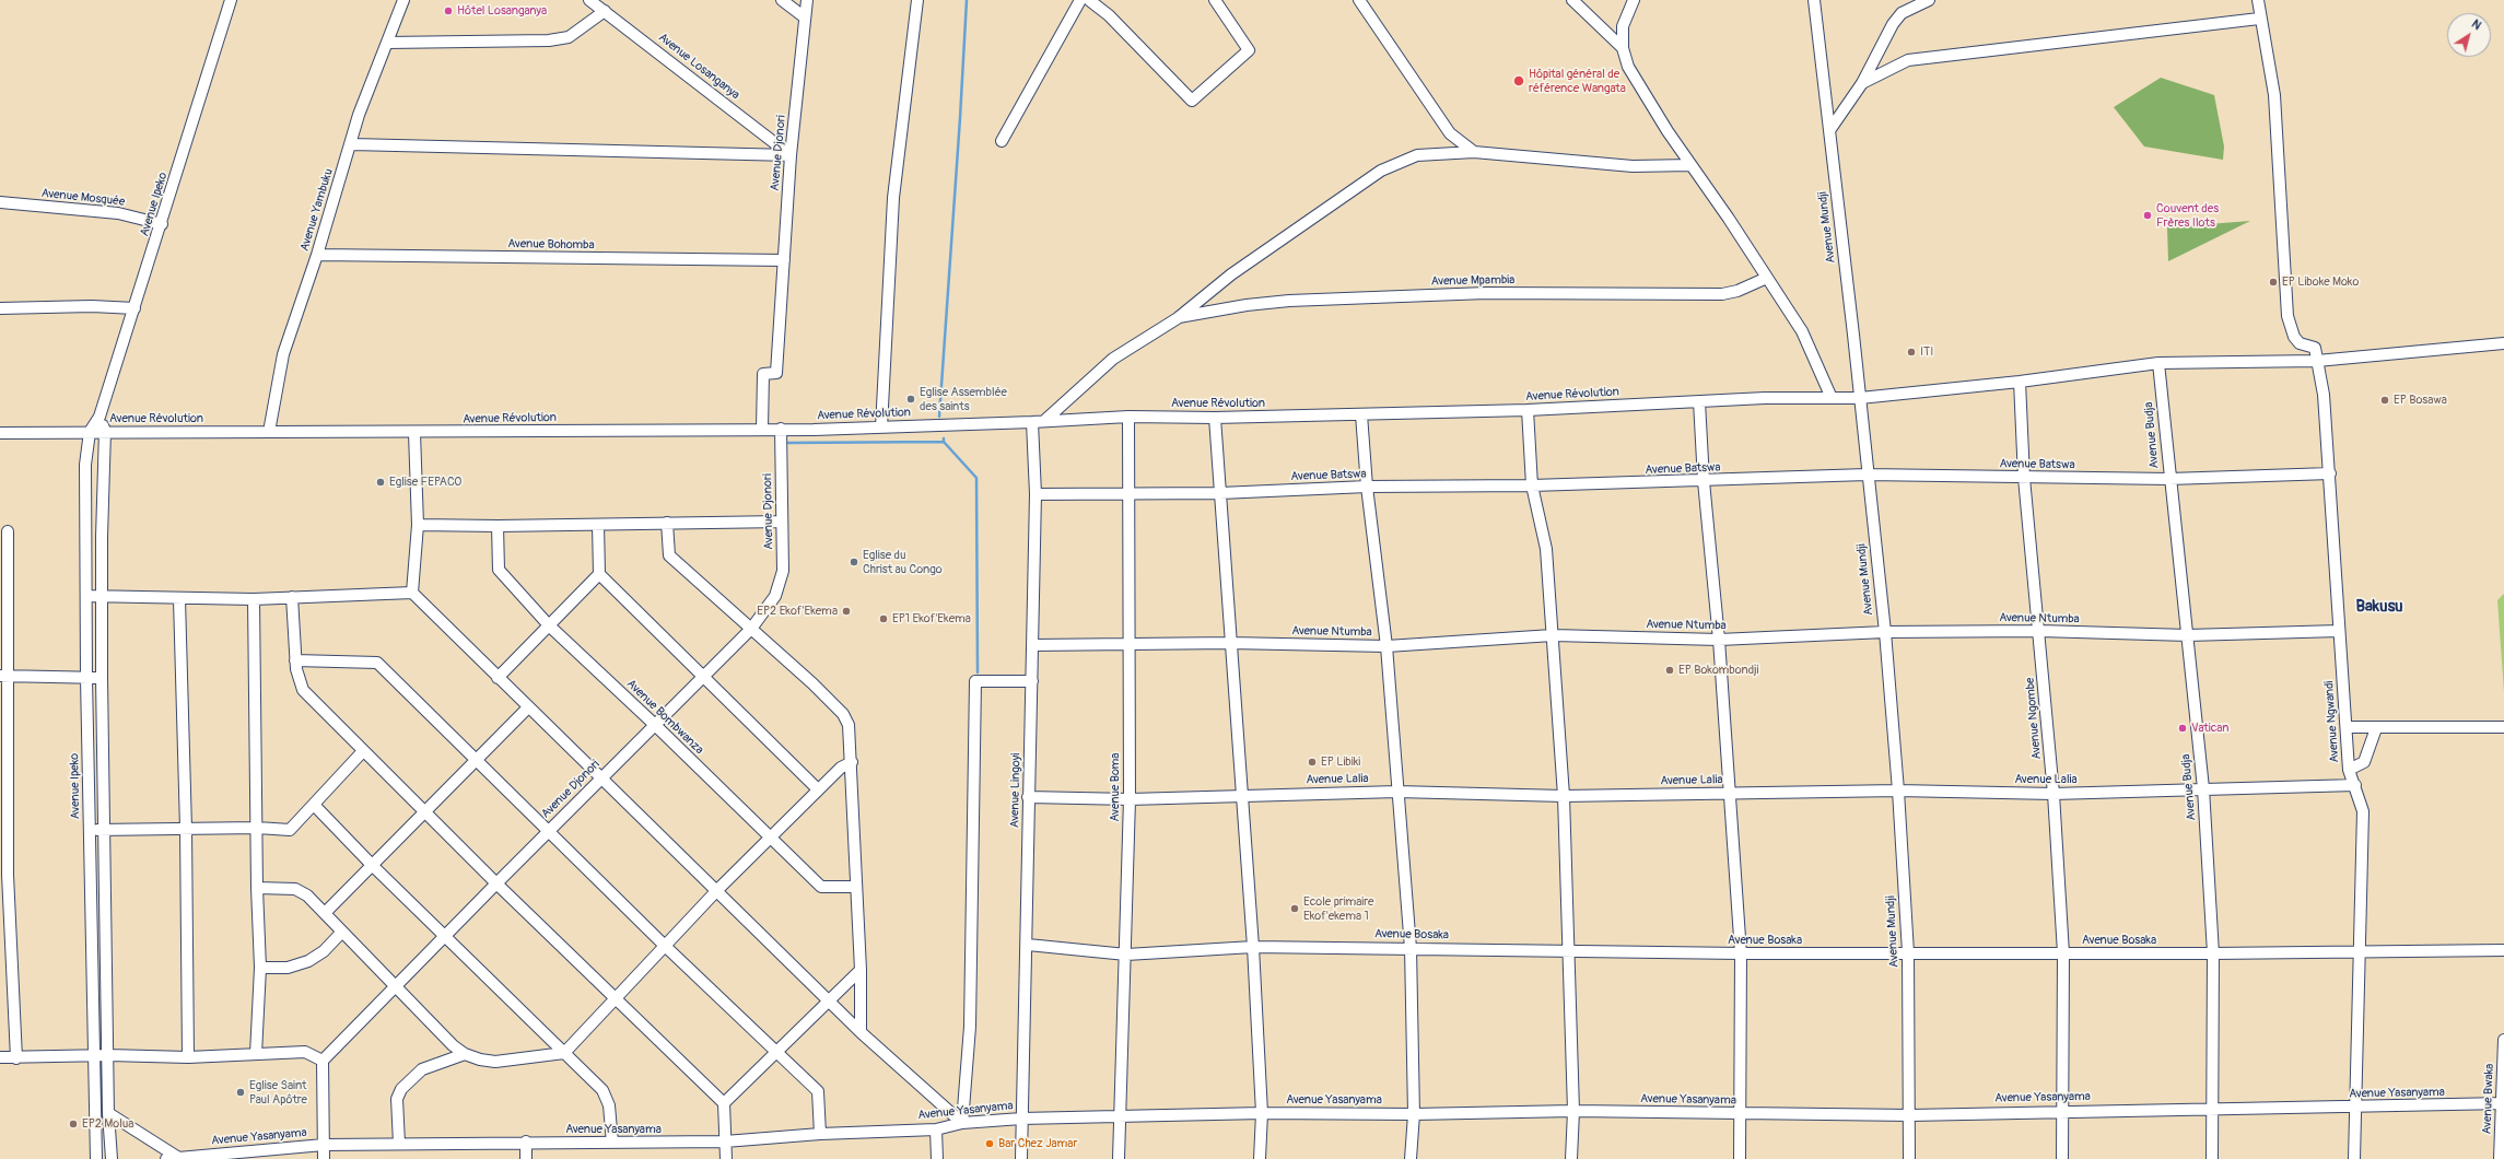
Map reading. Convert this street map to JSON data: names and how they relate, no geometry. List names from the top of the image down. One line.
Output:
{"streets":{"street":["Avenue Losanganya","Avenue Djonori","Avenue Mosquée","Avenue Ipeko","Avenue Yambuku","Avenue Mundji","Avenue Bohomba","Avenue Mpambia","Avenue Révolution","Avenue Budja","Avenue Batswa","Avenue Ntumba","Avenue Bombwanza","Avenue Ngombe","Avenue Ngwandi","Avenue Lalia","Avenue Boma","Avenue Lingoyi","Avenue Bosaka","Avenue Yasanyama","Avenue Bwaka"]},"crossings":[["Avenue Losanganya","Avenue Djonori"],["Avenue Djonori","Avenue Bohomba"],["Avenue Djonori","Avenue Révolution"],["Avenue Djonori","Avenue Bombwanza"],["Avenue Mosquée","Avenue Ipeko"],["Avenue Ipeko","Avenue Révolution"],["Avenue Yambuku","Avenue Bohomba"],["Avenue Yambuku","Avenue Révolution"],["Avenue Mundji","Avenue Révolution"],["Avenue Mundji","Avenue Batswa"],["Avenue Mundji","Avenue Ntumba"],["Avenue Mundji","Avenue Lalia"],["Avenue Mundji","Avenue Bosaka"],["Avenue Mundji","Avenue Yasanyama"],["Avenue Révolution","Avenue Budja"],["Avenue Révolution","Avenue Ngombe"],["Avenue Révolution","Avenue Ngwandi"],["Avenue Révolution","Avenue Boma"],["Avenue Révolution","Avenue Lingoyi"],["Avenue Budja","Avenue Batswa"],["Avenue Budja","Avenue Ntumba"],["Avenue Budja","Avenue Lalia"],["Avenue Budja","Avenue Bosaka"],["Avenue Budja","Avenue Yasanyama"],["Avenue Batswa","Avenue Ngombe"],["Avenue Batswa","Avenue Ngwandi"],["Avenue Batswa","Avenue Boma"],["Avenue Batswa","Avenue Lingoyi"],["Avenue Ntumba","Avenue Ngombe"],["Avenue Ntumba","Avenue Ngwandi"],["Avenue Ntumba","Avenue Boma"],["Avenue Ntumba","Avenue Lingoyi"],["Avenue Ngombe","Avenue Lalia"],["Avenue Ngombe","Avenue Bosaka"],["Avenue Ngombe","Avenue Yasanyama"],["Avenue Ngwandi","Avenue Lalia"],["Avenue Ngwandi","Avenue Bosaka"],["Avenue Ngwandi","Avenue Yasanyama"],["Avenue Lalia","Avenue Boma"],["Avenue Lalia","Avenue Lingoyi"],["Avenue Boma","Avenue Bosaka"],["Avenue Boma","Avenue Yasanyama"],["Avenue Lingoyi","Avenue Bosaka"],["Avenue Lingoyi","Avenue Yasanyama"],["Avenue Yasanyama","Avenue Bwaka"]],"districts":["Bakusu"],"places":["Hôtel Losanganya","Hôpital général de référence Wangata","Couvent des Frères Ilots","EP Liboke Moko","ITI","Eglise Assemblée des saints","EP Bosawa","Eglise FEPACO","Eglise du Christ au Congo","EP2 Ekof'Ekema","EP1 Ekof'Ekema","EP Bokombondji","Vatican","EP Libiki","Ecole primaire Ekof'ekema 1","Eglise Saint Paul Apôtre","EP2 Molua","Bar Chez Jamar"],"north":"top right"}
